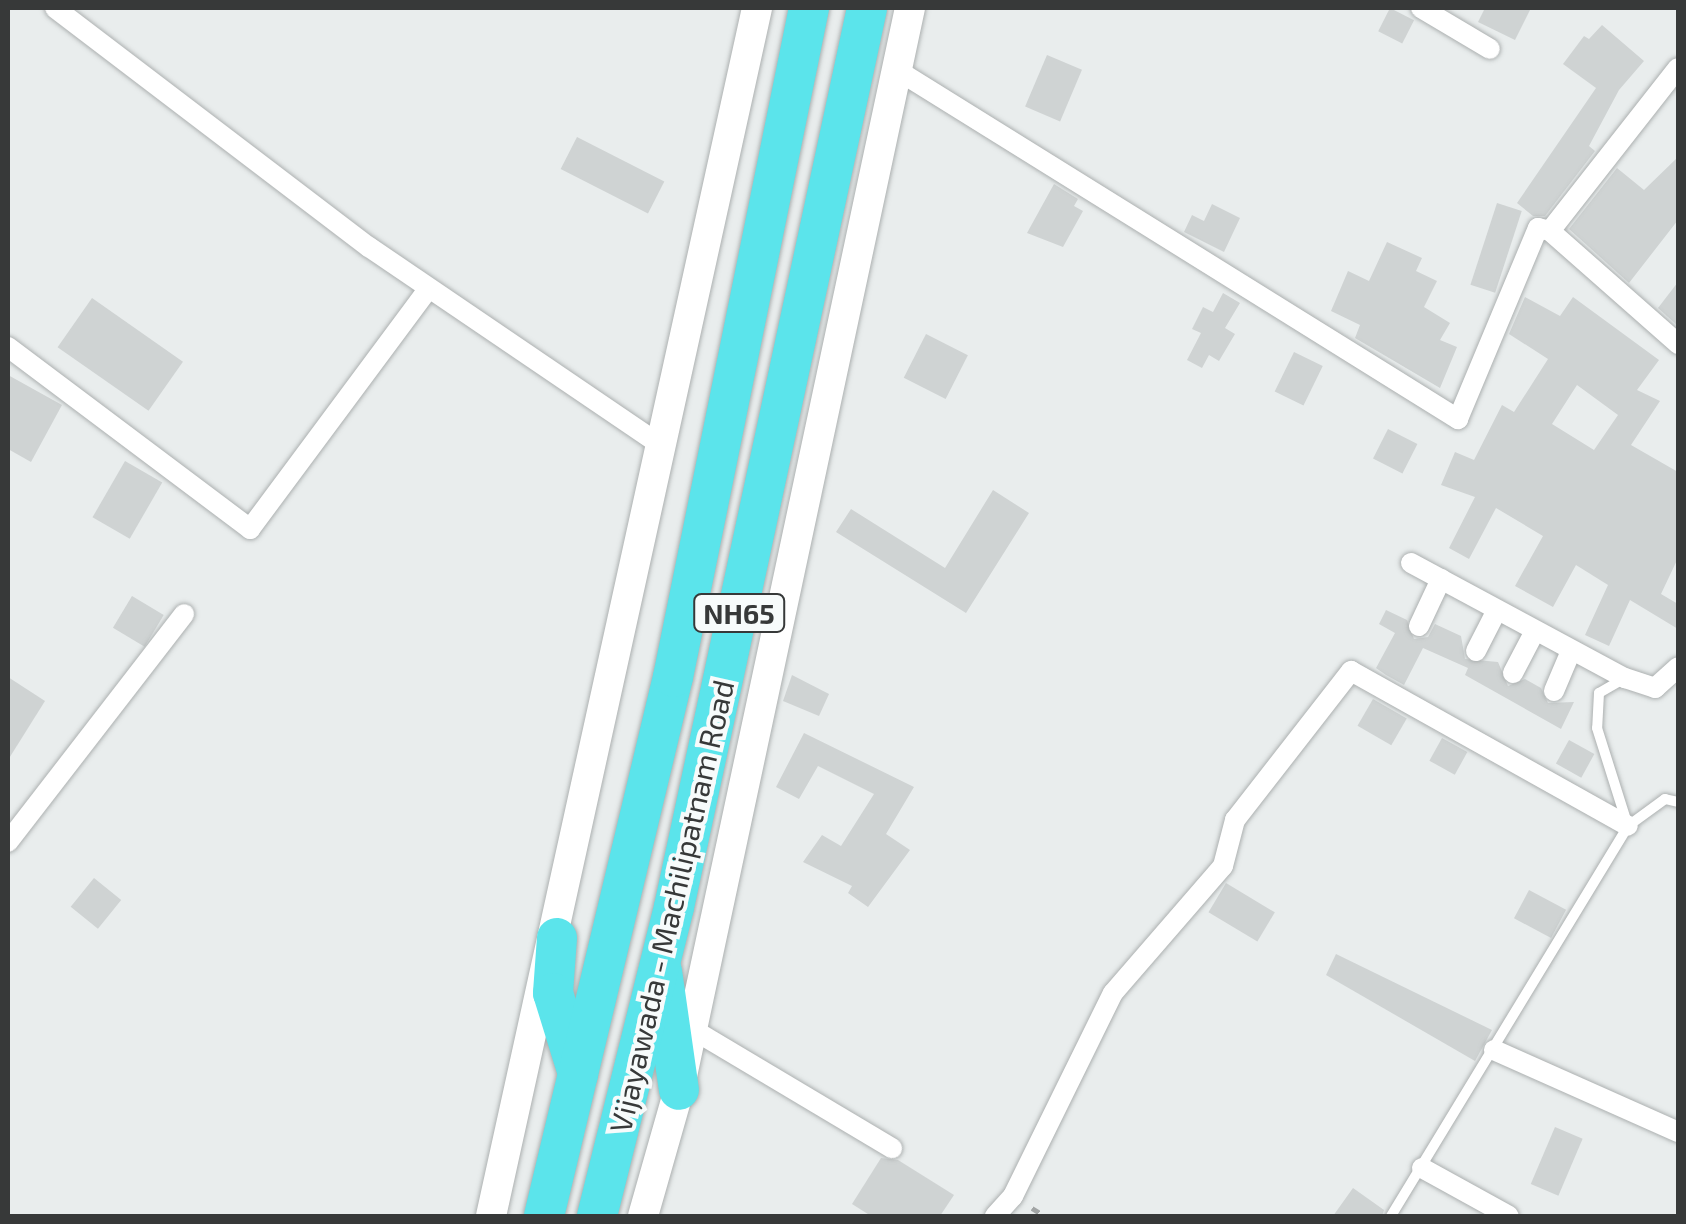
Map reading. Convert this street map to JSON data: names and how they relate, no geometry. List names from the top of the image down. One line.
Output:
{"streets":{"highway":["NH65","Vijayawada - Machilipatnam Road"]}}
